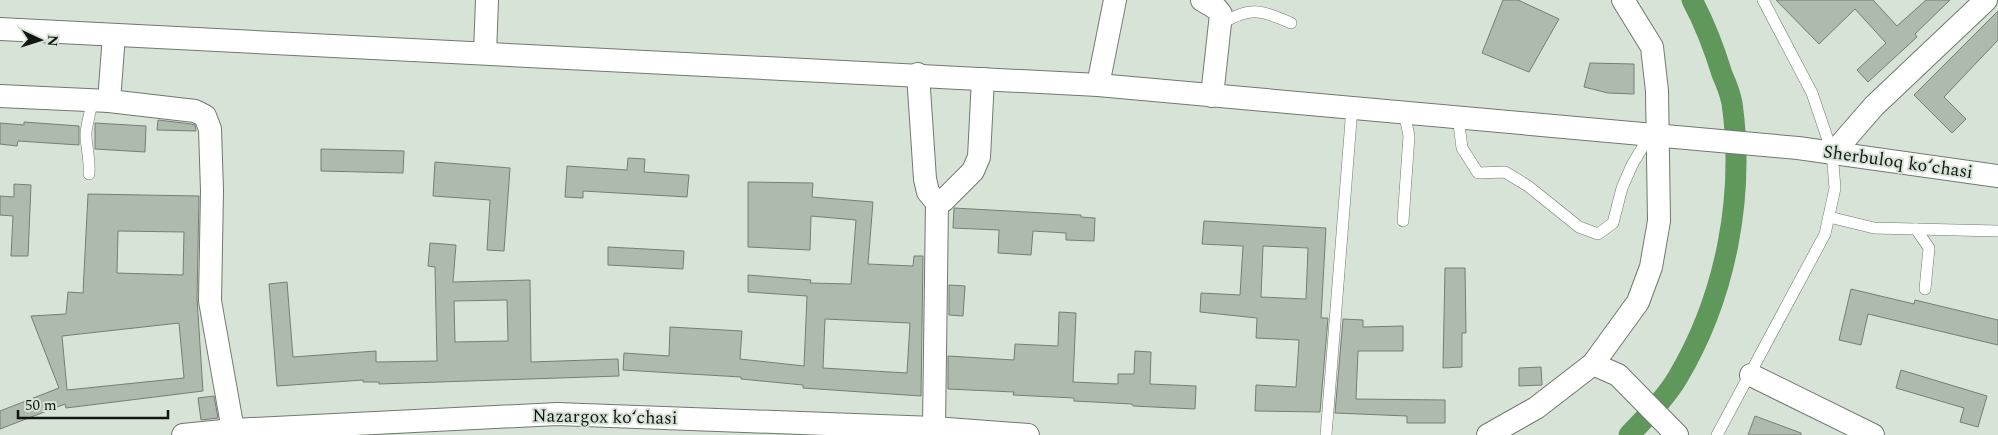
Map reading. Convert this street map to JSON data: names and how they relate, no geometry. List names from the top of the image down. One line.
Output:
{"streets":{"street":["Sherbuloq koʻchasi","Nazargox koʻchasi"]},"scale_bar":"50 m","north":"right"}
